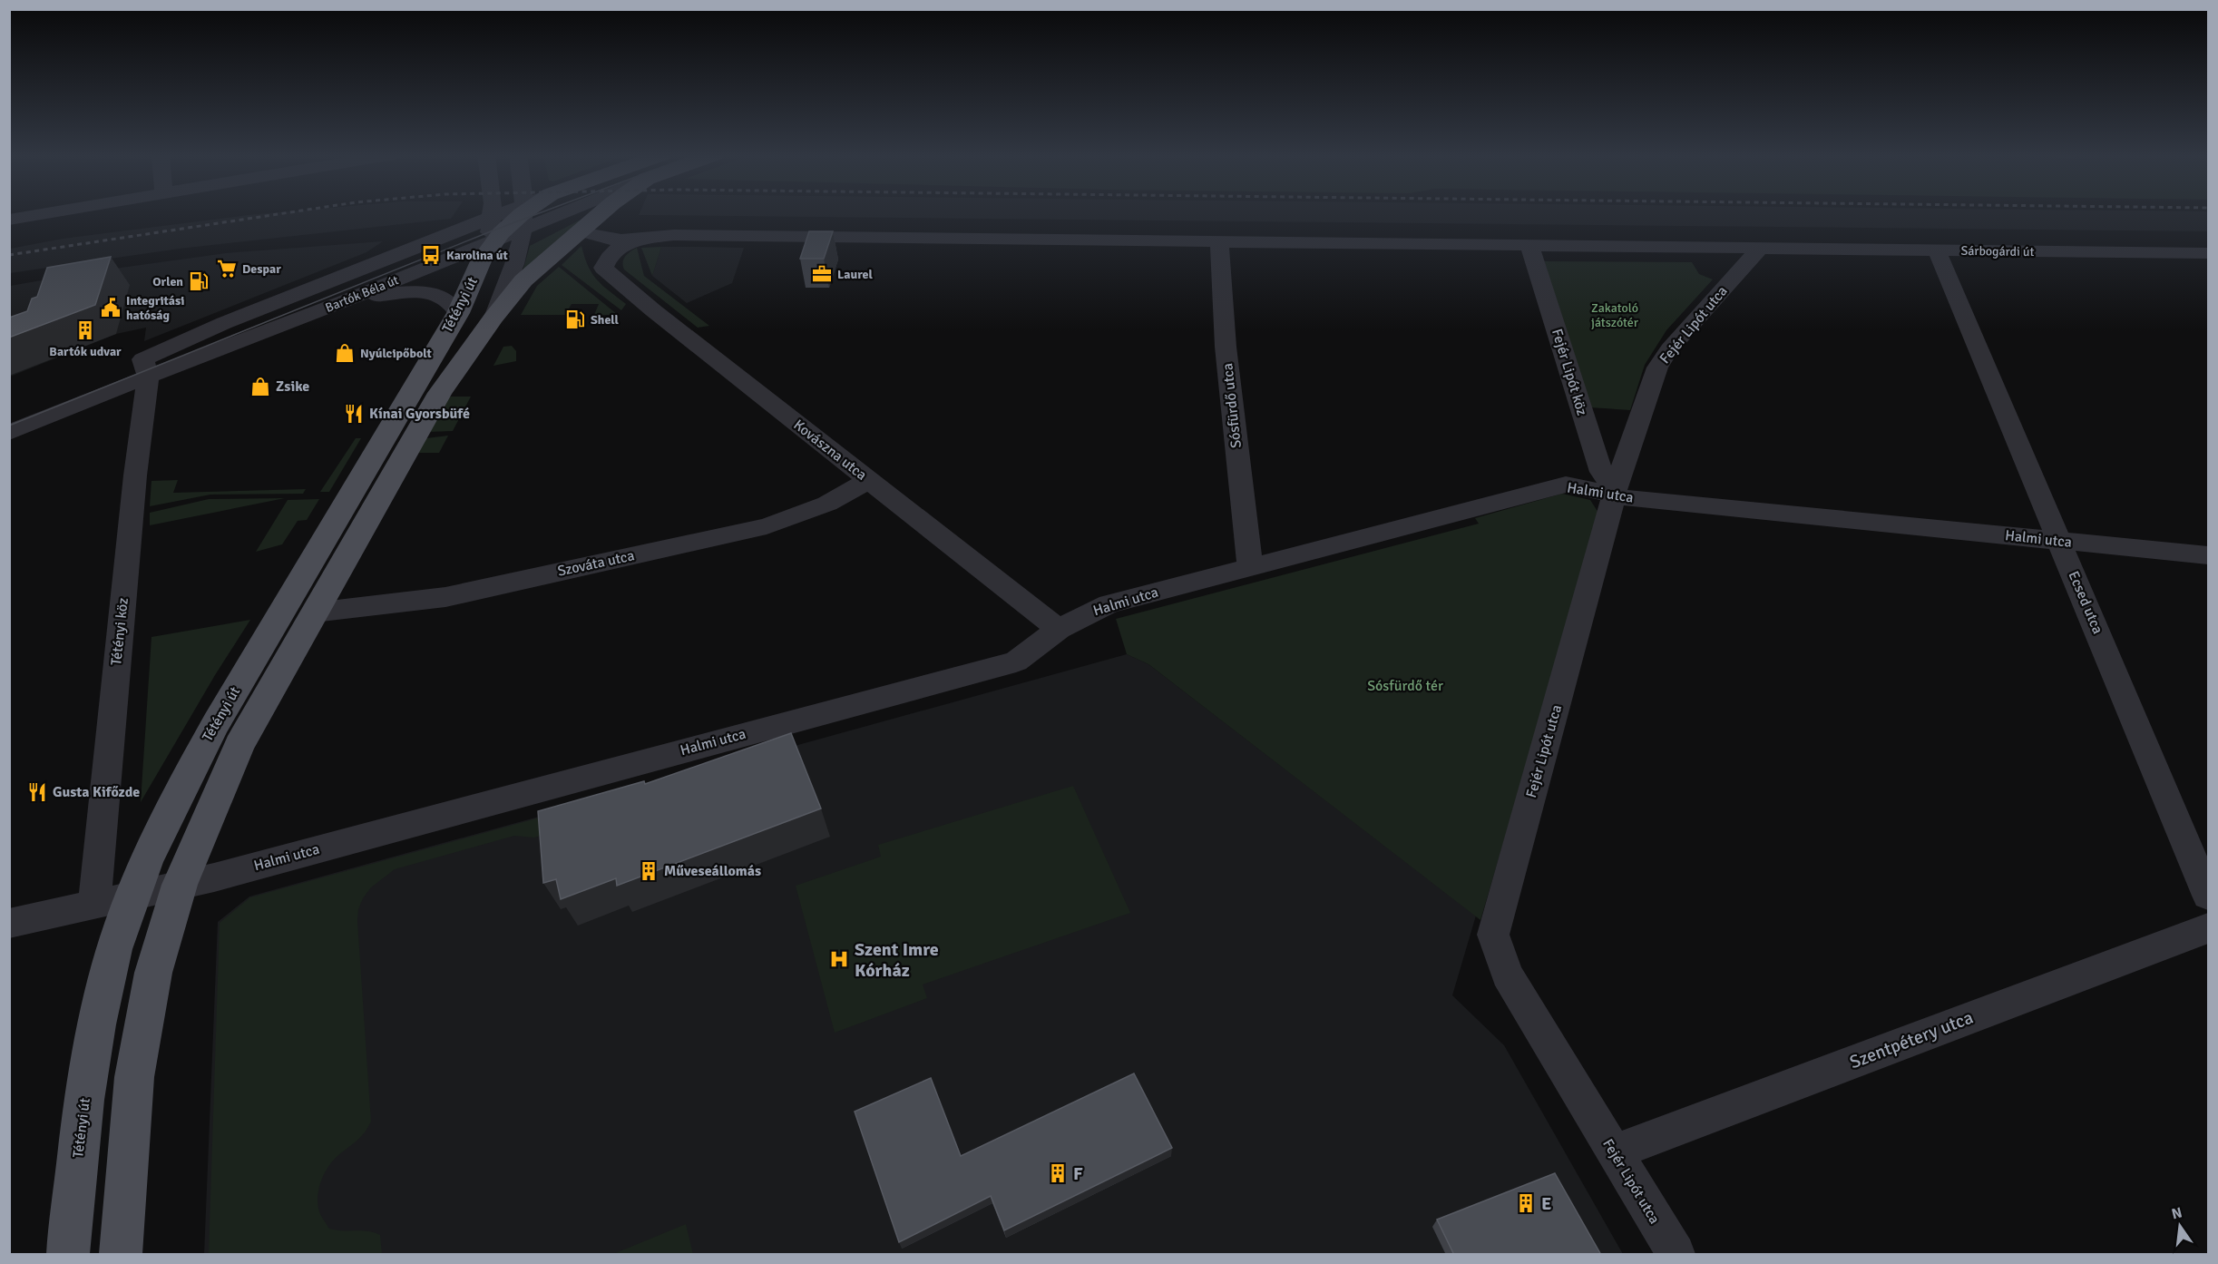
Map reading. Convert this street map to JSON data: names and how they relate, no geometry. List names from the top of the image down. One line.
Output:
{"streets":{"main road":["Tétényi út"],"street":["Sárbogárdi út","Bartók Béla út","Fejér Lipót utca","Fejér Lipót köz","Sósfürdő utca","Kovászna utca","Halmi utca","Szováta utca","Ecsed utca","Tétényi köz","Szentpétery utca"]},"crossings":[["Sárbogárdi út","Tétényi út"],["Sárbogárdi út","Fejér Lipót utca"],["Sárbogárdi út","Fejér Lipót köz"],["Sárbogárdi út","Sósfürdő utca"],["Sárbogárdi út","Kovászna utca"],["Sárbogárdi út","Ecsed utca"],["Bartók Béla út","Tétényi út"],["Bartók Béla út","Tétényi köz"],["Tétényi út","Kovászna utca"],["Tétényi út","Halmi utca"],["Tétényi út","Szováta utca"],["Fejér Lipót utca","Fejér Lipót köz"],["Fejér Lipót utca","Halmi utca"],["Fejér Lipót utca","Szentpétery utca"],["Fejér Lipót köz","Halmi utca"],["Sósfürdő utca","Halmi utca"],["Kovászna utca","Halmi utca"],["Kovászna utca","Szováta utca"],["Halmi utca","Ecsed utca"],["Halmi utca","Tétényi köz"],["Ecsed utca","Szentpétery utca"]],"parks":["Zakatoló játszótér","Sósfürdő tér"],"places":{"bus stop":["Karolina út"],"supermarket":["Despar"],"office":["Laurel"],"fuel station":["Orlen","Shell"],"public building":["Integritási hatóság"],"building":["Bartók udvar","Műveseállomás","F","E"],"shop":["Nyúlcipőbolt","Zsike"],"restaurant":["Kínai Gyorsbüfé","Gusta Kifőzde"],"hospital":["Szent Imre Kórház"]},"north":"top"}
